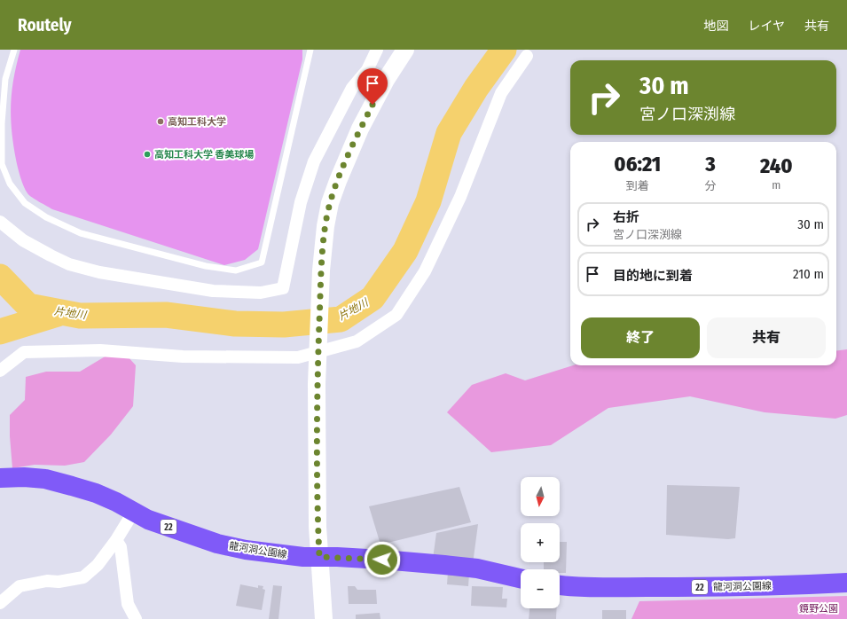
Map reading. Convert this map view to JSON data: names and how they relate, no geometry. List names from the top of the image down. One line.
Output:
{"streets":{"main road":["22","龍河洞公園線"]},"water":["片地川"],"parks":["鏡野公園"],"places":["高知工科大学","高知工科大学 香美球場"],"north":"bottom","page":{"header":"Routely","nav":["地図","レイヤ","共有"],"turn":["30 m","宮ノ口深渕線"],"eta":["06:21","到着","3","分","240","m"],"list":[{"name":"右折","note":"宮ノ口深渕線","value":"30 m"},{"name":"目的地に到着","value":"210 m"}],"buttons":["終了","共有"],"map_buttons":["+","−"]}}
